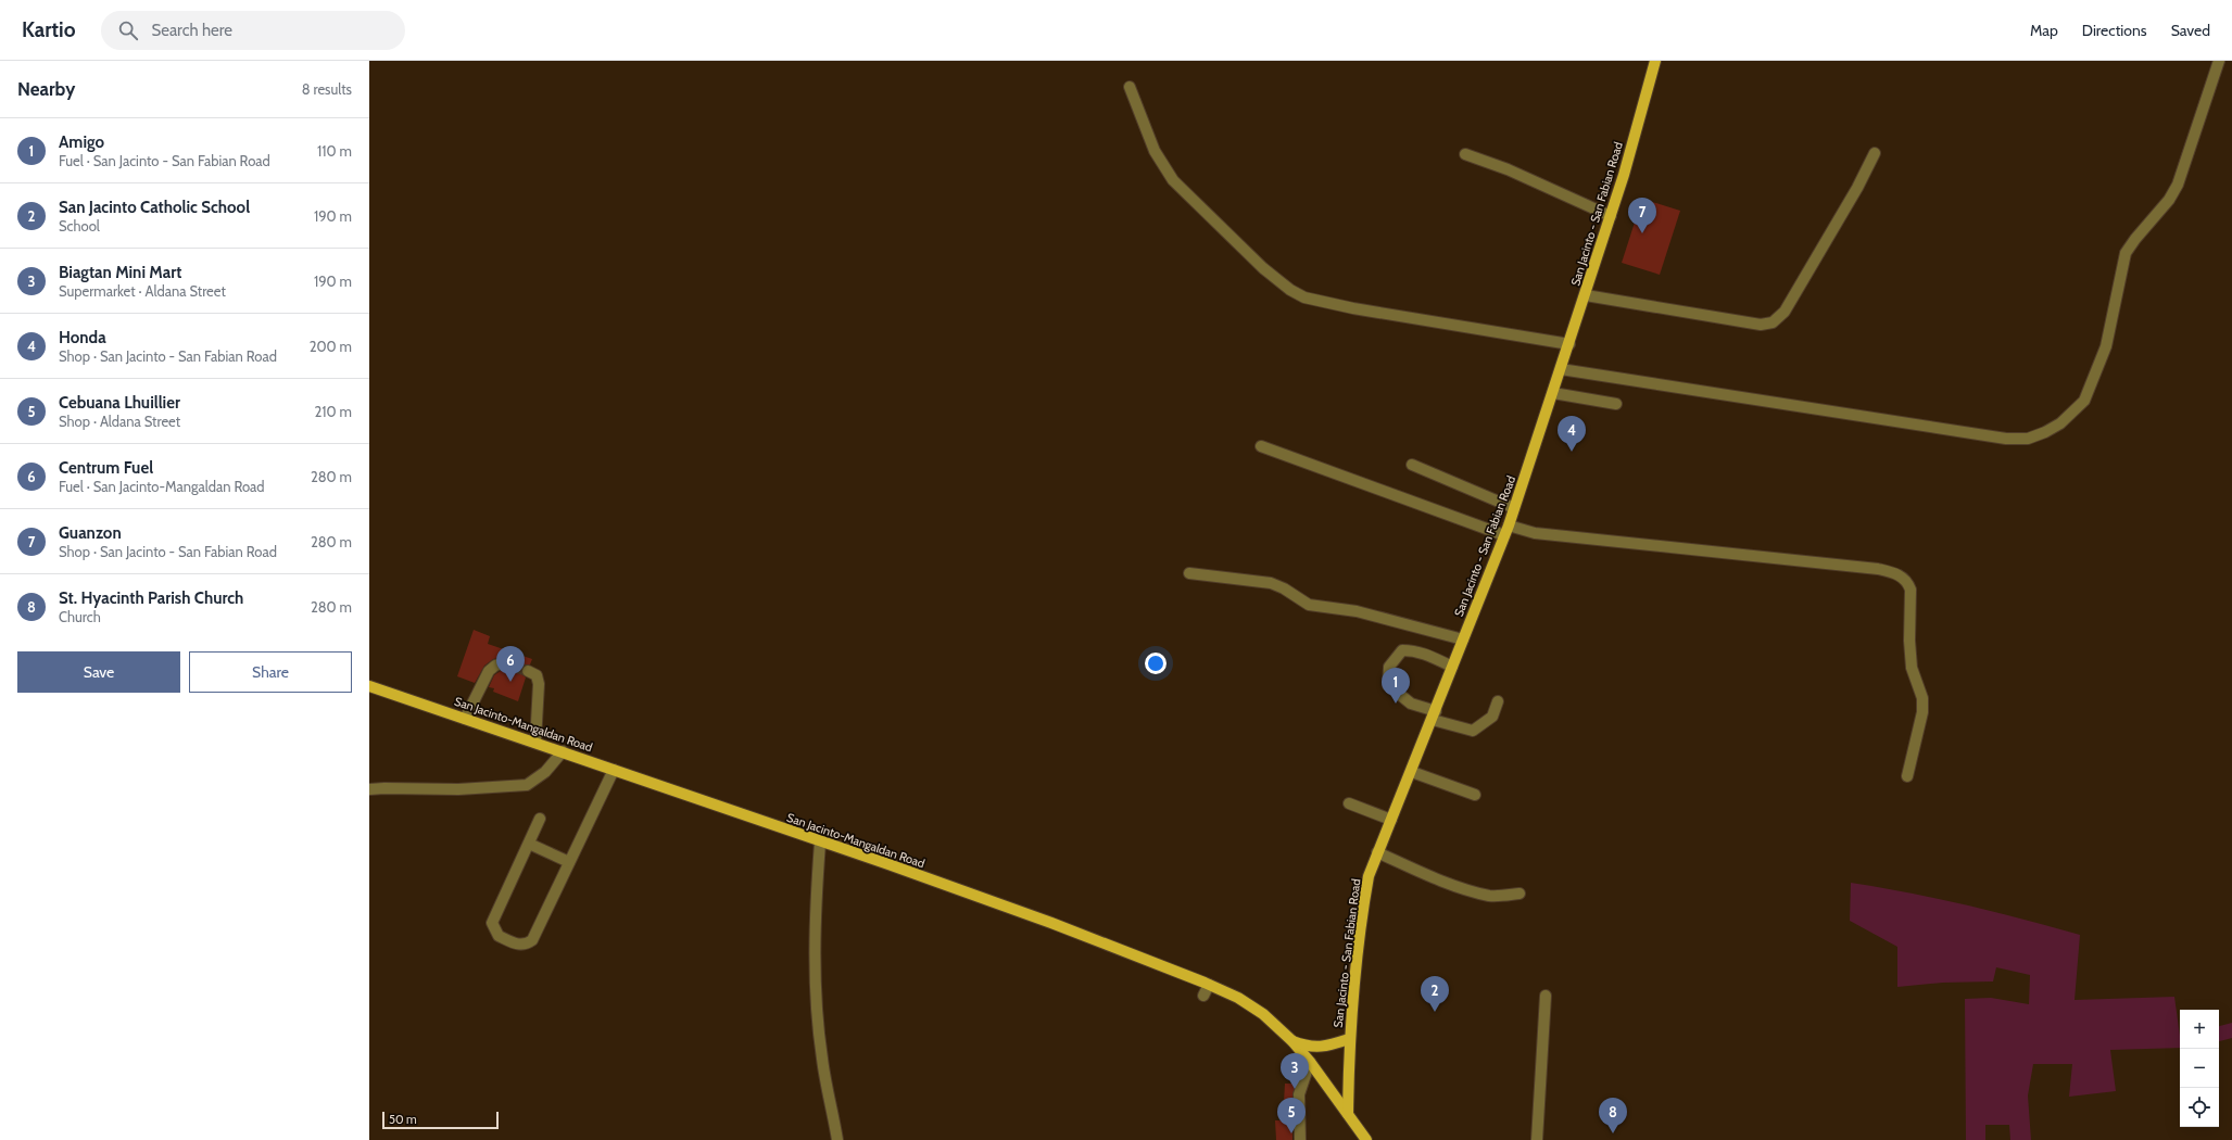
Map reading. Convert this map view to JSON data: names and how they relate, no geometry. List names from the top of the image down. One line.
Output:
{"streets":{"main road":["San Jacinto - San Fabian Road","San Jacinto-Mangaldan Road"]},"crossings":[["San Jacinto - San Fabian Road","San Jacinto-Mangaldan Road"]],"scale_bar":"50 m","page":{"header":"Kartio","search":"Search here","nav":["Map","Directions","Saved"],"heading":["Nearby","8 results"],"list":[{"mark":"1","name":"Amigo","note":"Fuel · San Jacinto - San Fabian Road","value":"110 m"},{"mark":"2","name":"San Jacinto Catholic School","note":"School","value":"190 m"},{"mark":"3","name":"Biagtan Mini Mart","note":"Supermarket · Aldana Street","value":"190 m"},{"mark":"4","name":"Honda","note":"Shop · San Jacinto - San Fabian Road","value":"200 m"},{"mark":"5","name":"Cebuana Lhuillier","note":"Shop · Aldana Street","value":"210 m"},{"mark":"6","name":"Centrum Fuel","note":"Fuel · San Jacinto-Mangaldan Road","value":"280 m"},{"mark":"7","name":"Guanzon","note":"Shop · San Jacinto - San Fabian Road","value":"280 m"},{"mark":"8","name":"St. Hyacinth Parish Church","note":"Church","value":"280 m"}],"pins":["7","4","6","1","2","3","5","8"],"buttons":["Save","Share"],"map_buttons":["+","−"],"scale":"50 m"}}
